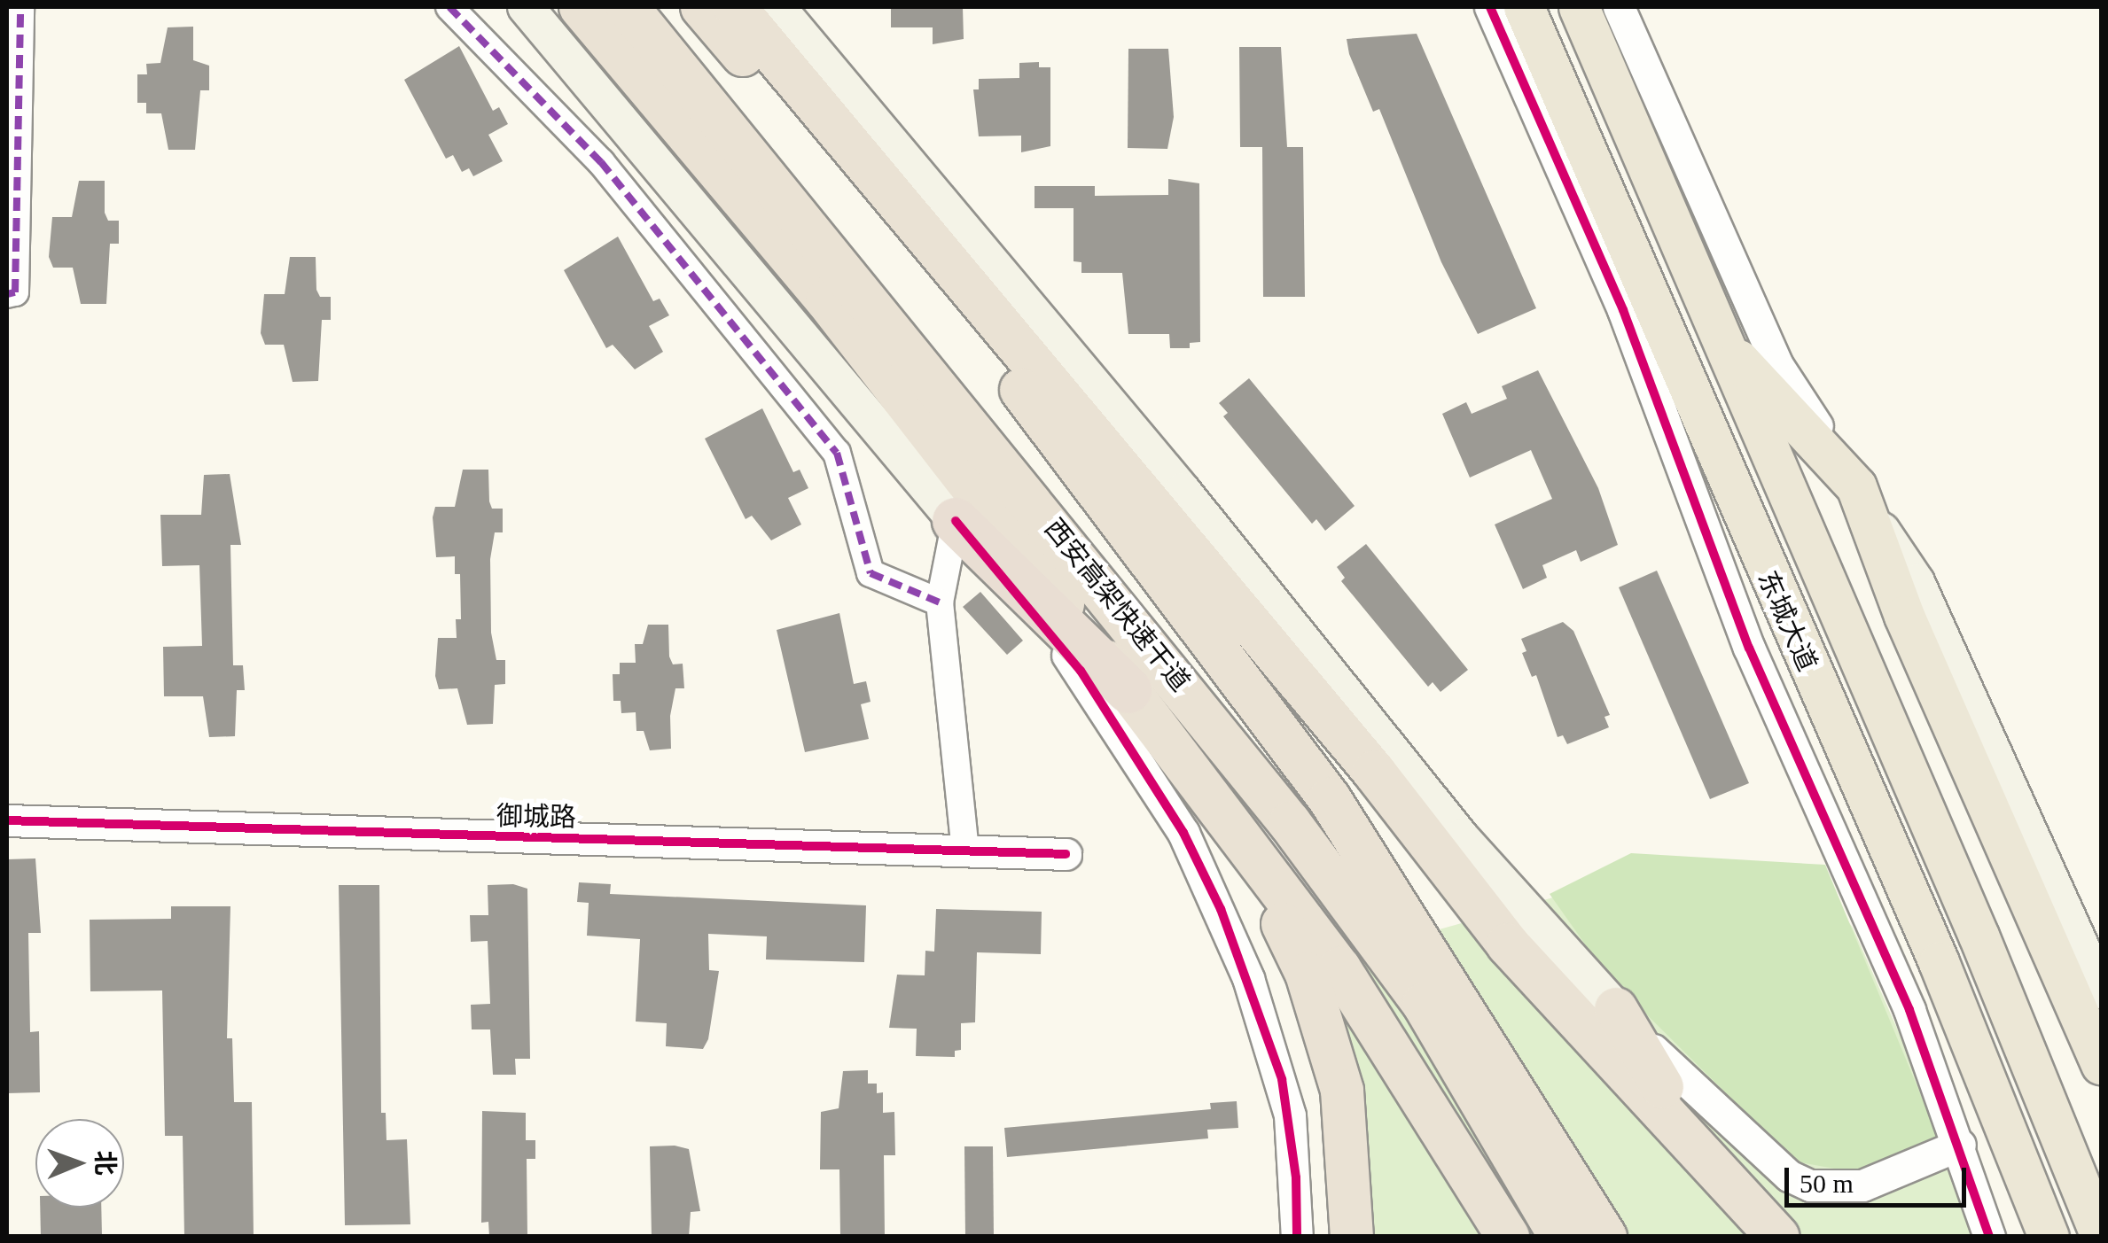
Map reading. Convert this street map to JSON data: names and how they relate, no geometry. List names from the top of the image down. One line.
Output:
{"streets":{"highway":["西安高架快速干道"],"main road":["东城大道"],"street":["御城路"]},"scale_bar":"50 m","north":"right"}
